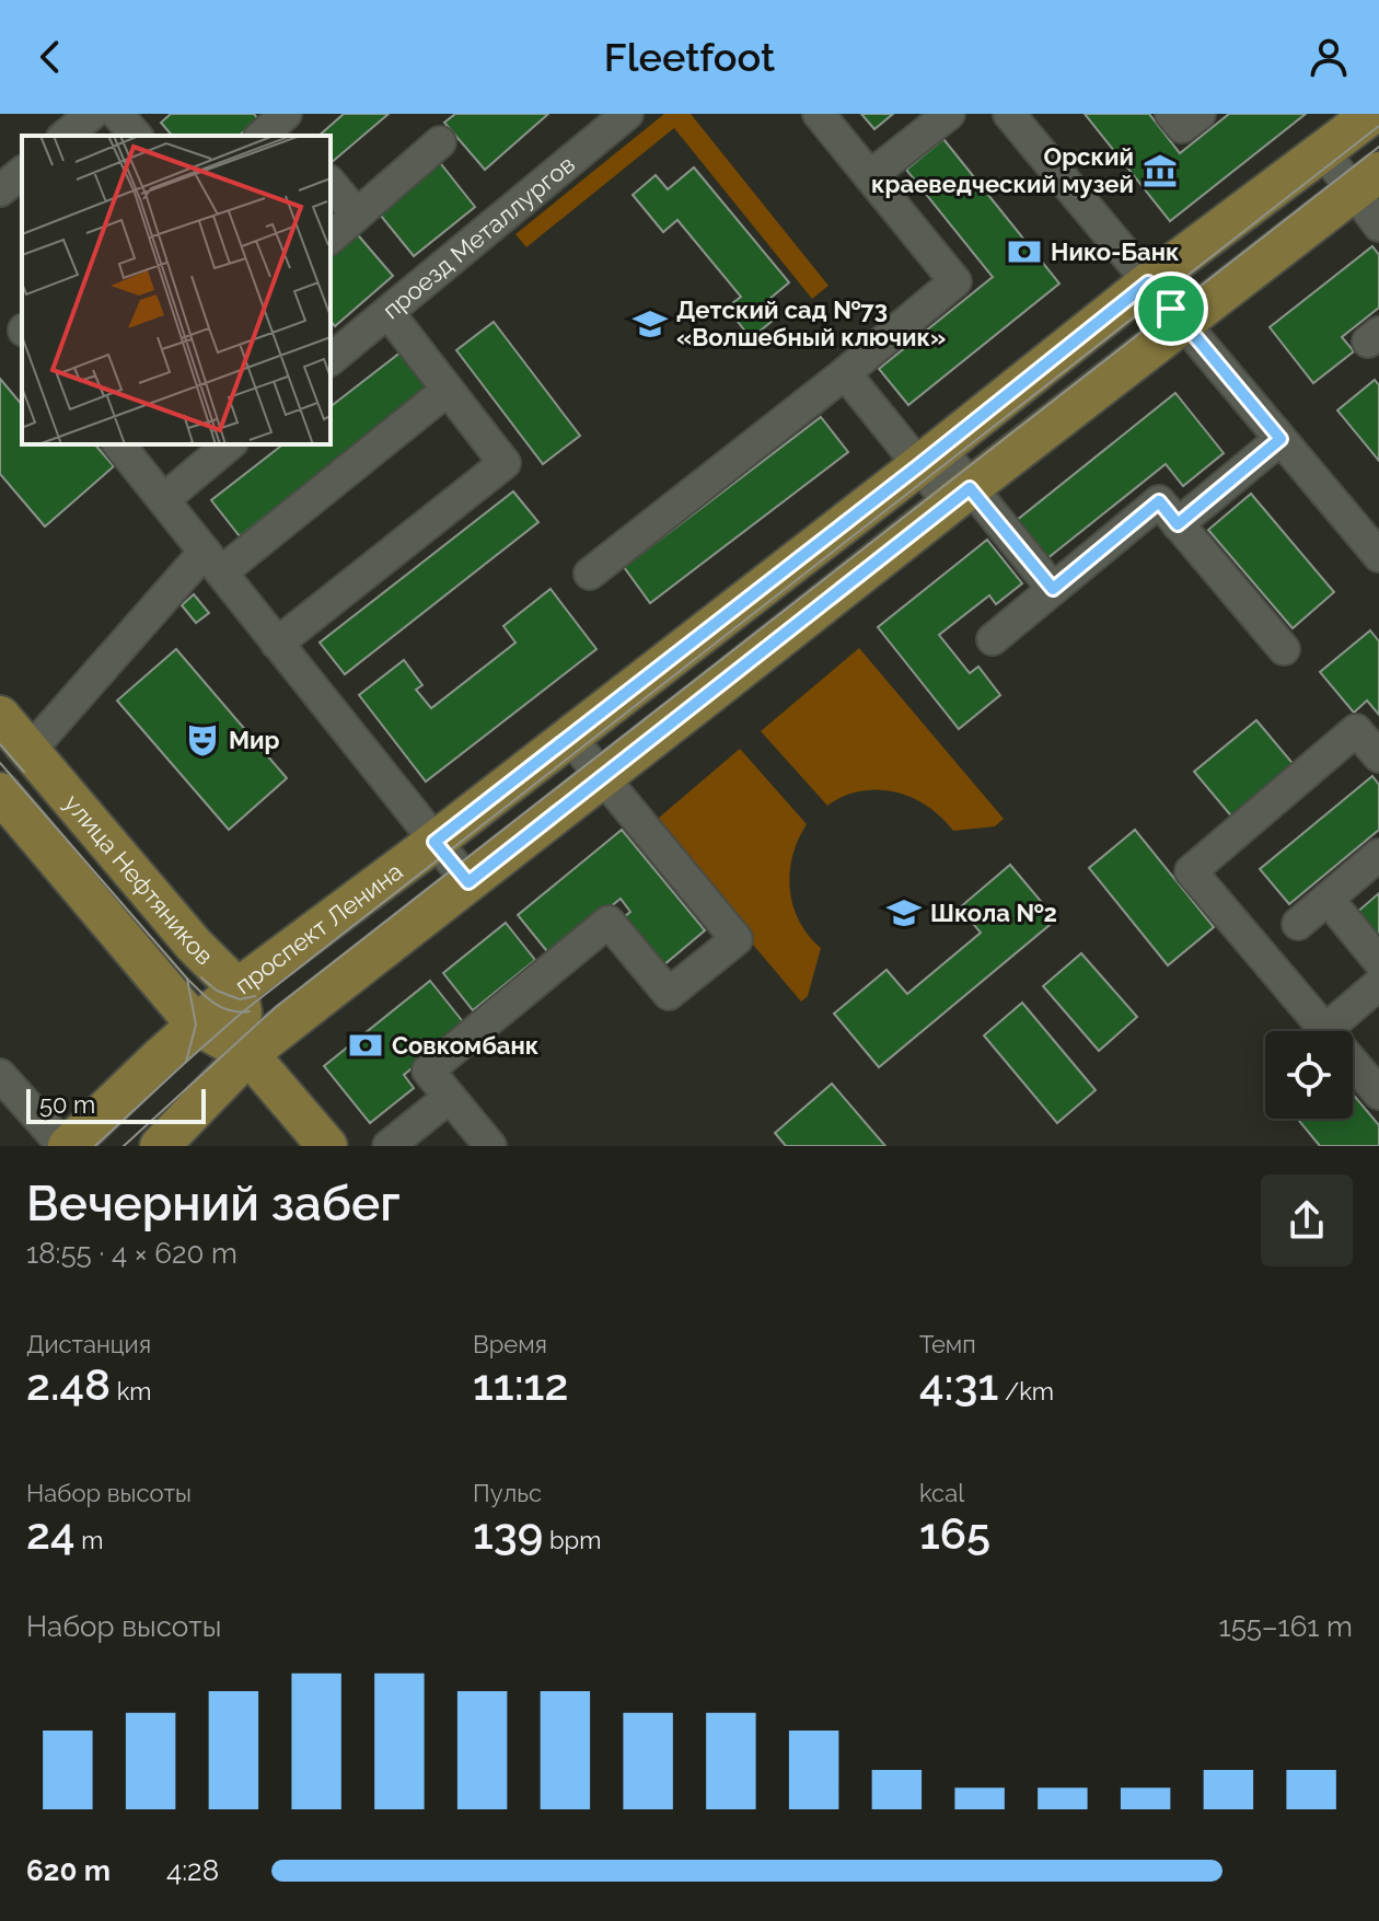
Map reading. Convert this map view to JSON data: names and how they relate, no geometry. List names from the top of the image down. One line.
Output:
{"streets":{"main road":["улица Нефтяников","проспект Ленина"],"street":["проезд Металлургов"]},"crossings":[["улица Нефтяников","проспект Ленина"]],"places":{"museum":["Орский краеведческий музей"],"bank":["Нико-Банк","Совкомбанк"],"school or university":["Детский сад №73 «Волшебный ключик»","Школа №2"],"theatre":["Мир"]},"scale_bar":"50 m","page":{"header":"Fleetfoot","scale":"50 m","heading":["Вечерний забег","18:55 · 4 × 620 m"],"stats":[["Дистанция","2.48 km"],["Время","11:12"],["Темп","4:31 /km"],["Набор высоты","24 m"],["Пульс","139 bpm"],["kcal","165"]],"chart":["Набор высоты","155–161 m"],"list":[{"name":"620 m","note":"4:28"}]}}
